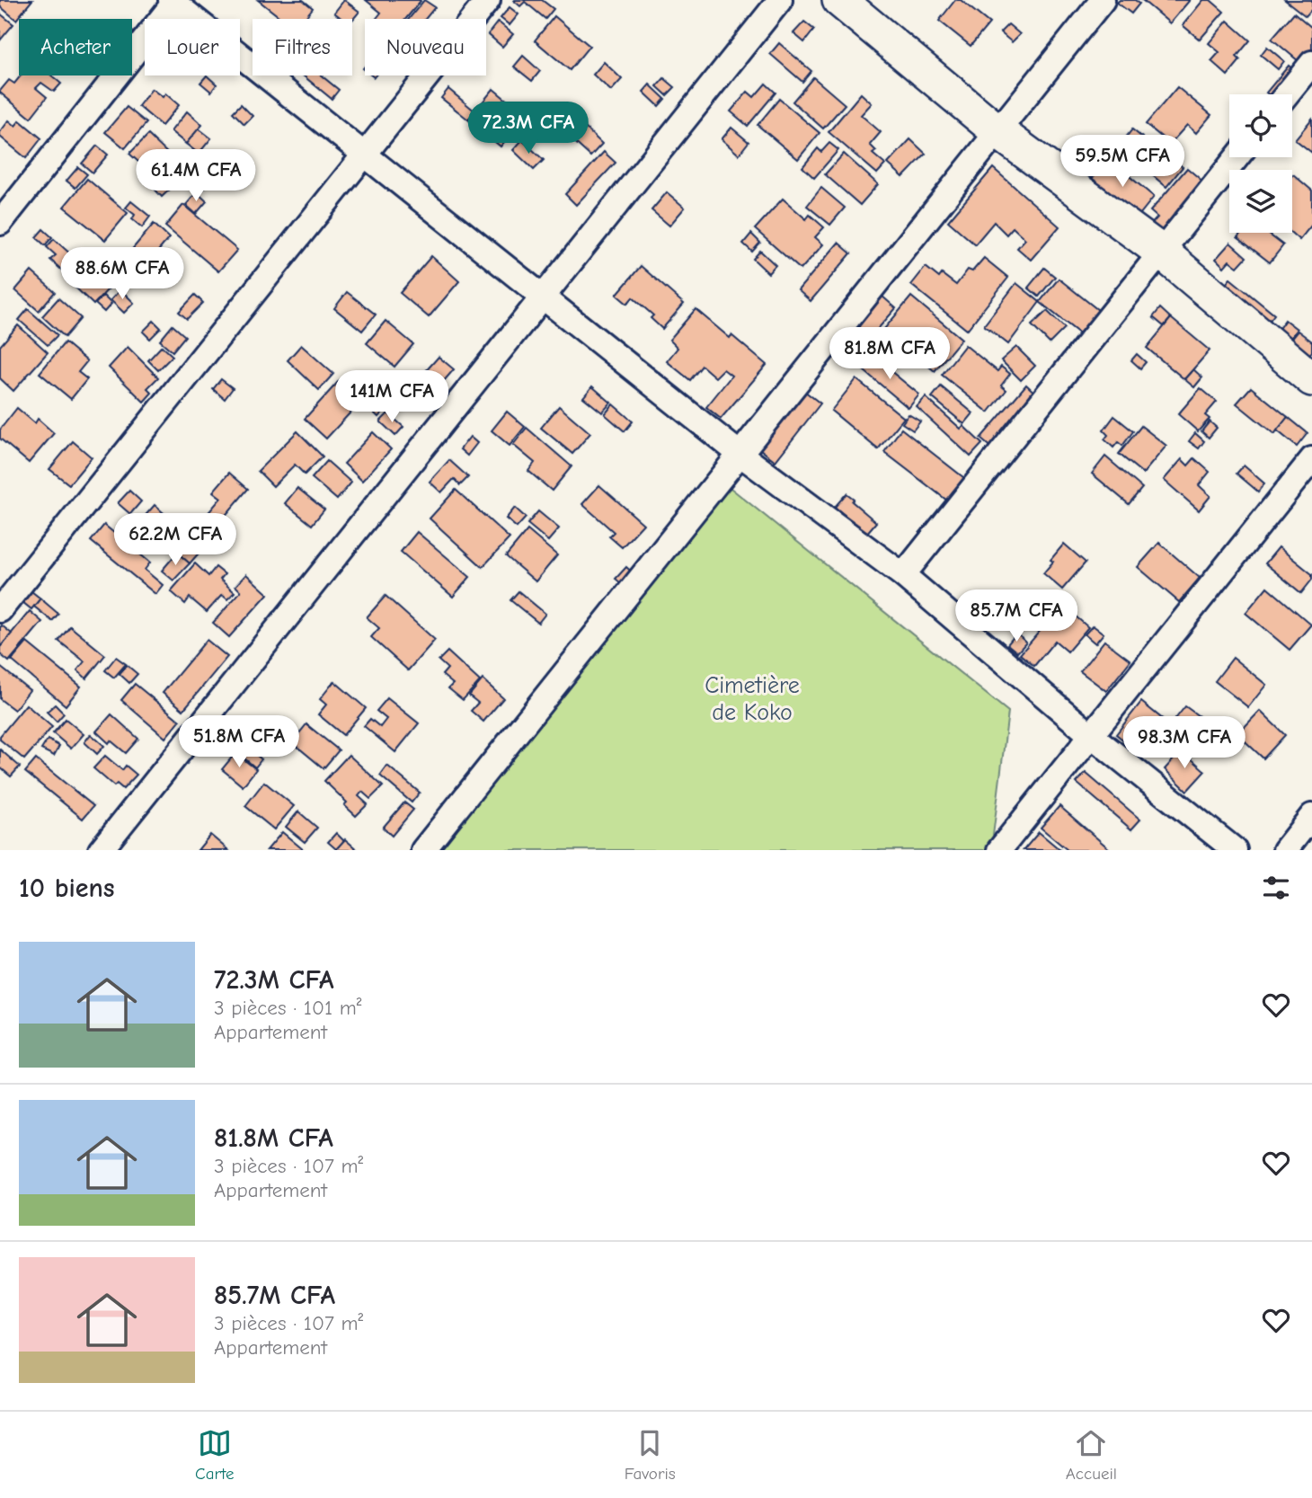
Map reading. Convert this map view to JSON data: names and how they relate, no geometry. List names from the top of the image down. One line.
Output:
{"parks":["Cimetière de Koko"],"page":{"chip":["Acheter","Louer","Filtres","Nouveau"],"price":["72.3M CFA","59.5M CFA","61.4M CFA","88.6M CFA","81.8M CFA","141M CFA","62.2M CFA","85.7M CFA","51.8M CFA","98.3M CFA"],"heading":"10 biens","list":[{"name":"72.3M CFA","note":"3 pièces · 101 m² · Appartement"},{"name":"81.8M CFA","note":"3 pièces · 107 m² · Appartement"},{"name":"85.7M CFA","note":"3 pièces · 107 m² · Appartement"}],"tabs":["Carte","Favoris","Accueil"]}}
